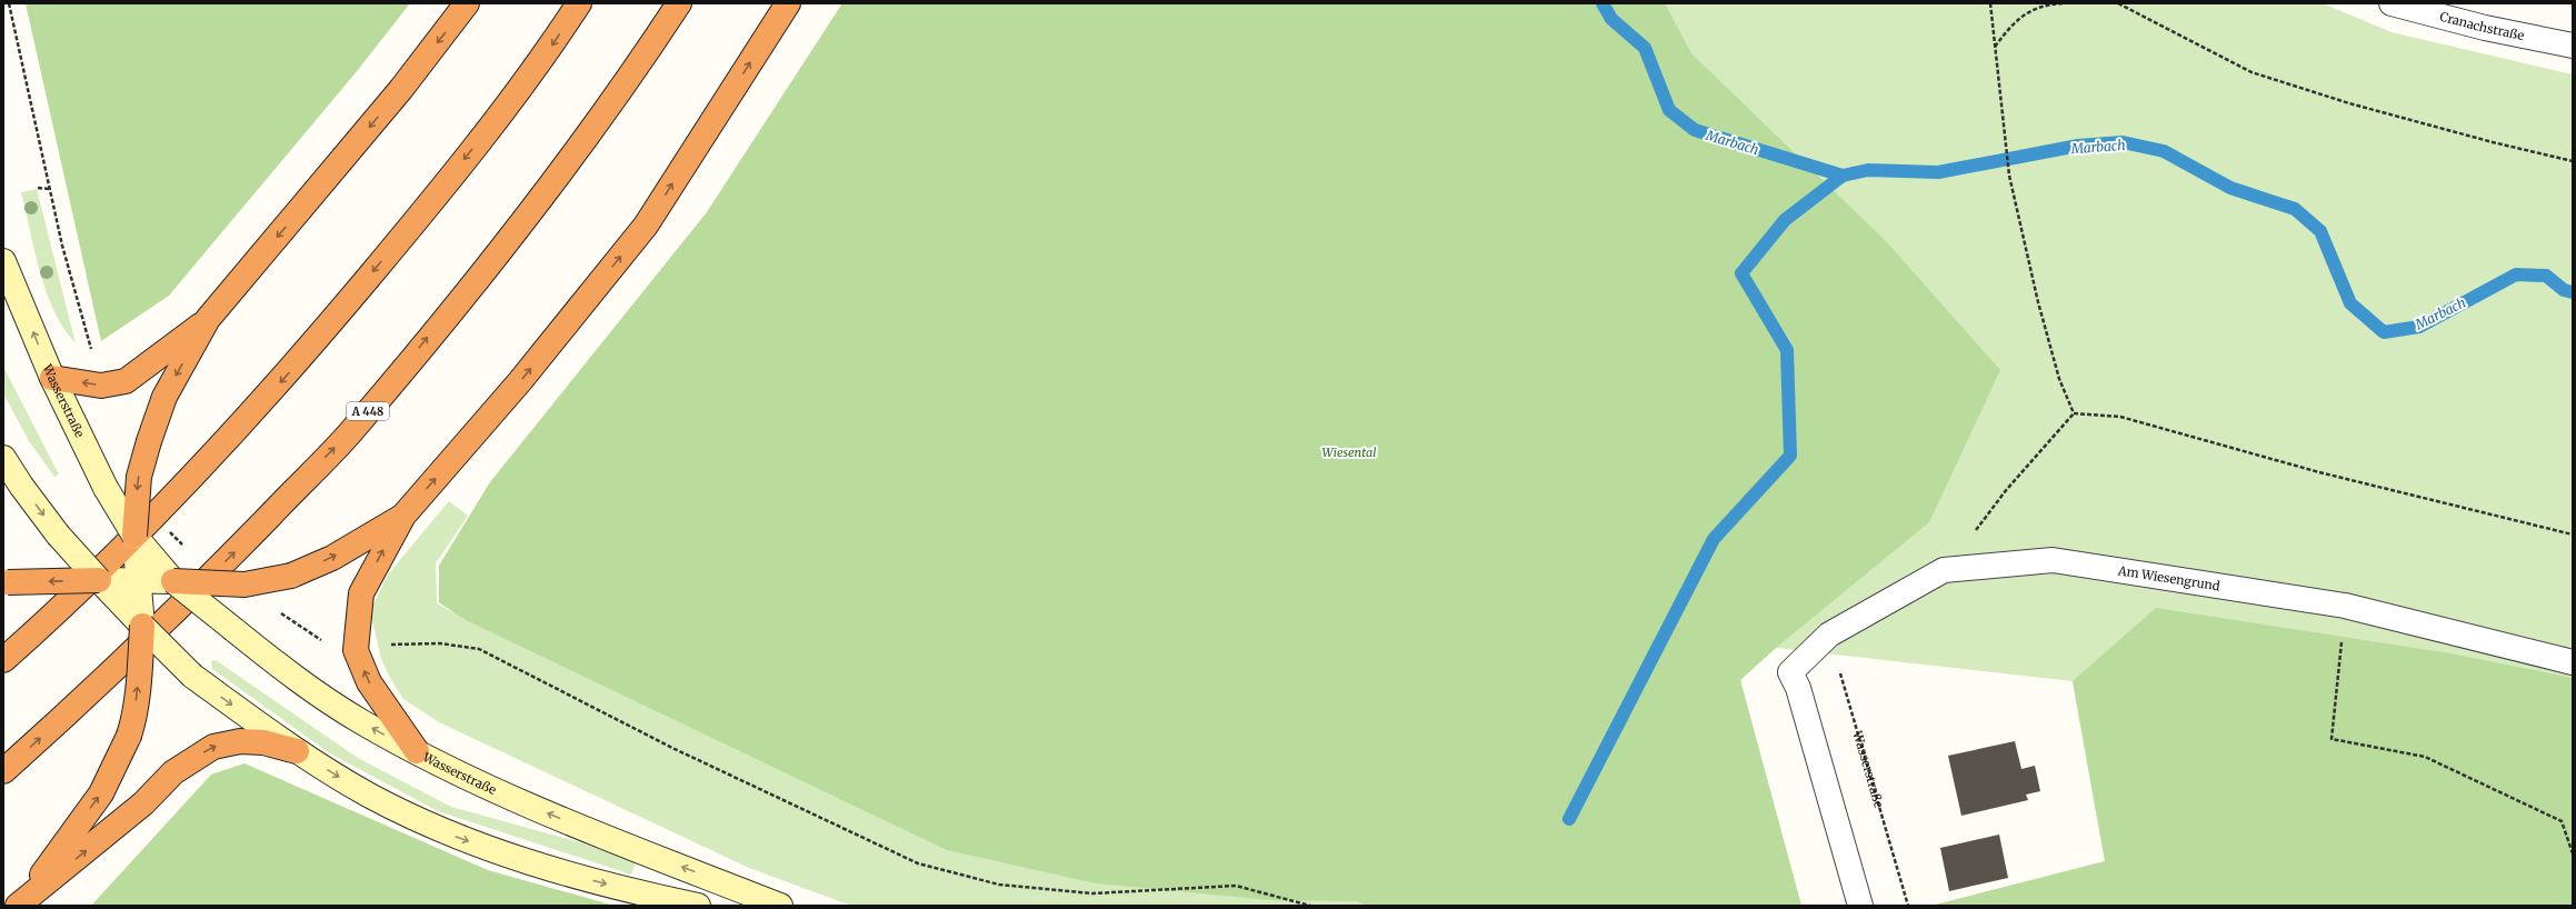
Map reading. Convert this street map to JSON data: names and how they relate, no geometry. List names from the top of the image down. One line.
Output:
{"streets":{"highway":["A 448"],"main road":["Wasserstraße"],"street":["Cranachstraße","Am Wiesengrund"]},"crossings":[["Wasserstraße","Am Wiesengrund"]],"water":["Marbach"],"parks":["Wiesental"]}
